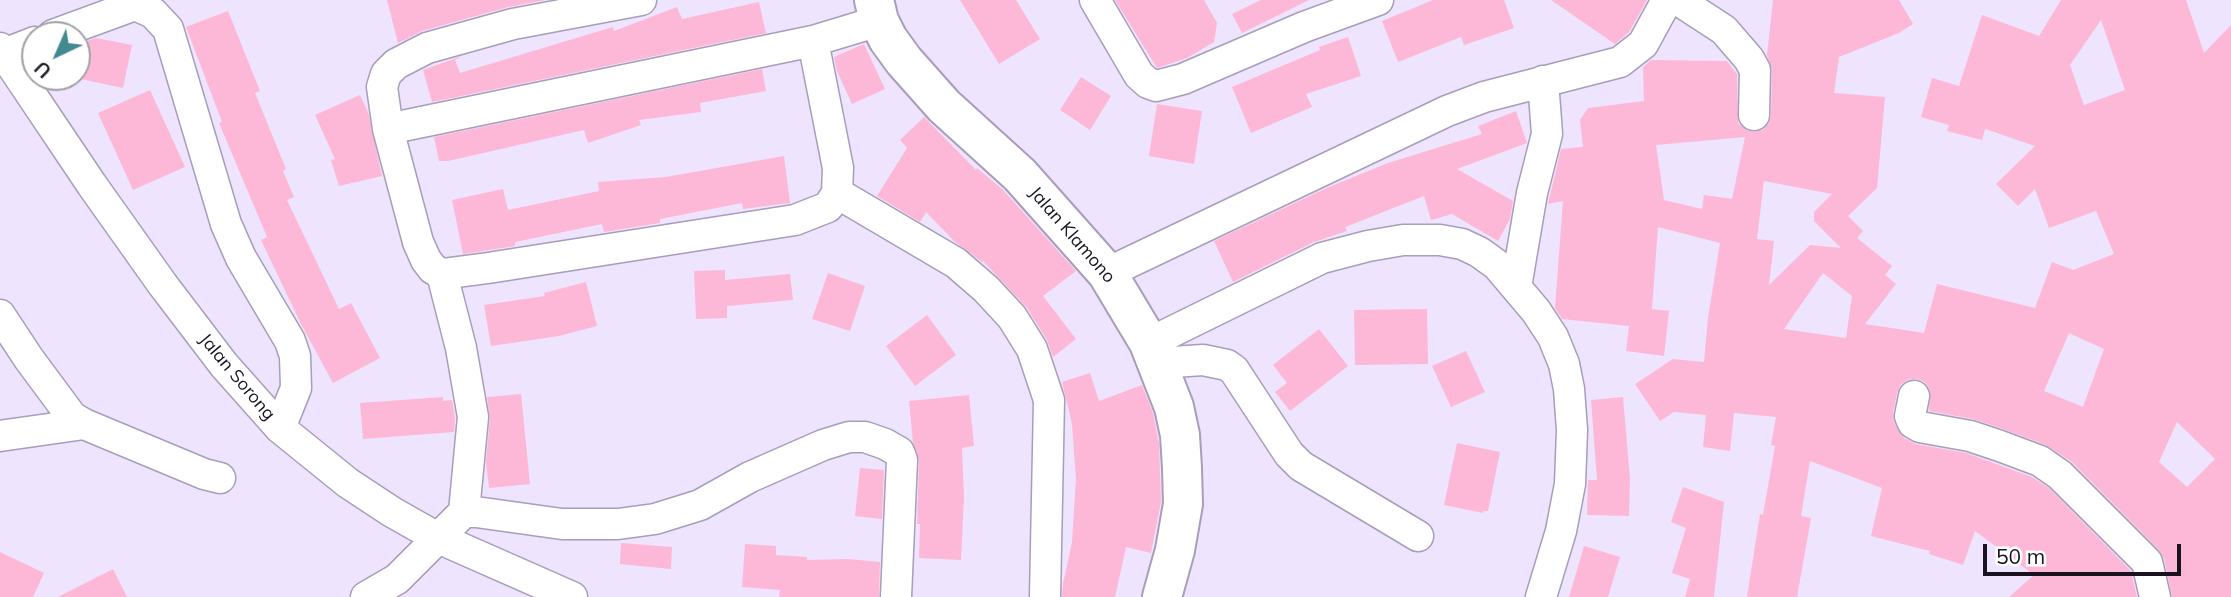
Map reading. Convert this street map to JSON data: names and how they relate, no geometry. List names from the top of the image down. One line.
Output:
{"streets":{"main road":["Jalan Klamono"],"street":["Jalan Sorong"]},"scale_bar":"50 m","north":"bottom left"}
